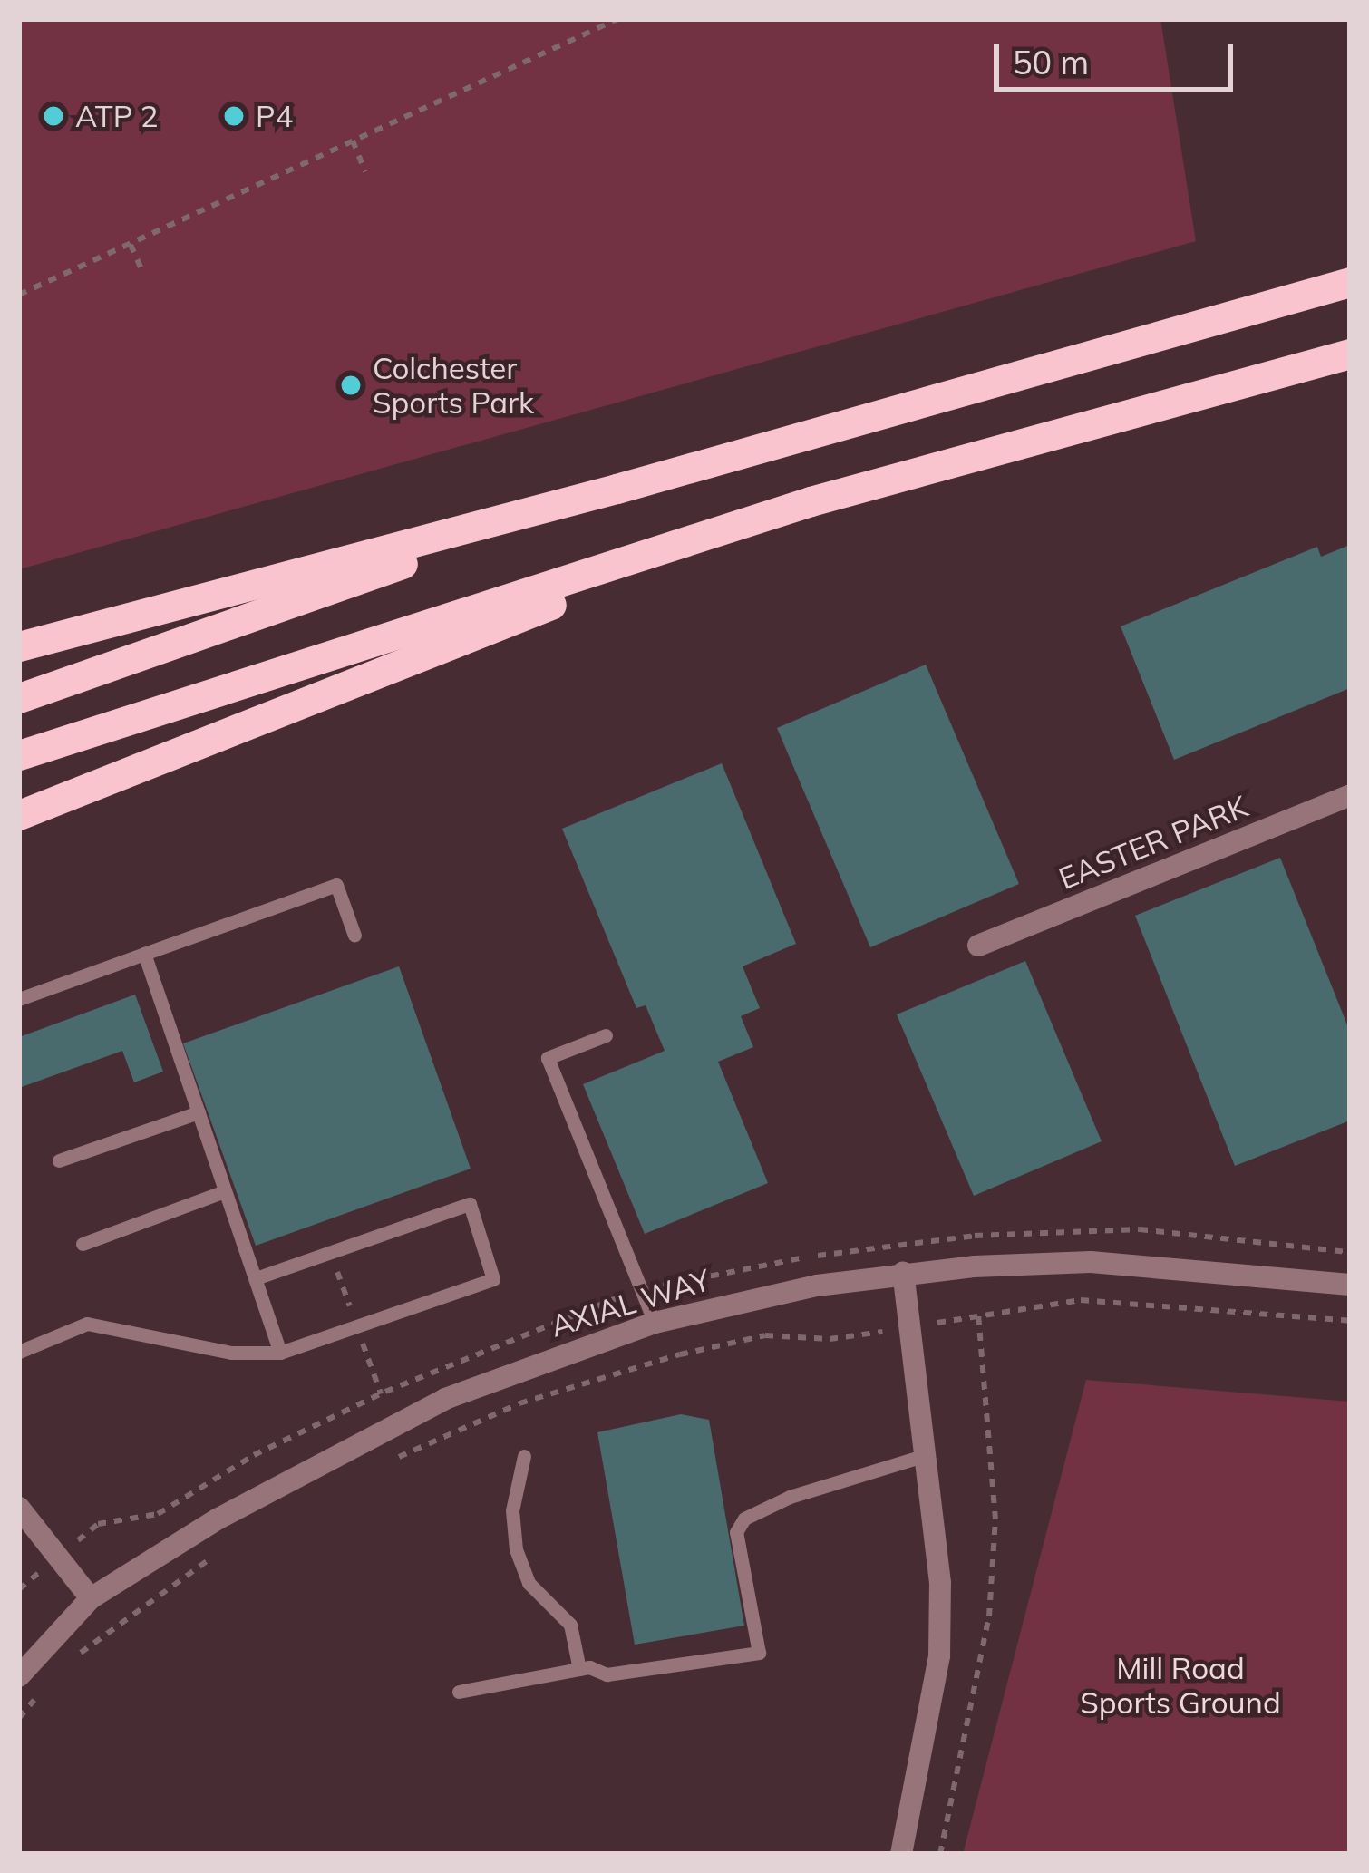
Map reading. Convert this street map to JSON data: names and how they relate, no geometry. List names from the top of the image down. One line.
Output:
{"streets":{"street":["EASTER PARK","AXIAL WAY"]},"parks":["Mill Road Sports Ground"],"places":["ATP 2","P4","Colchester Sports Park"],"scale_bar":"50 m"}
